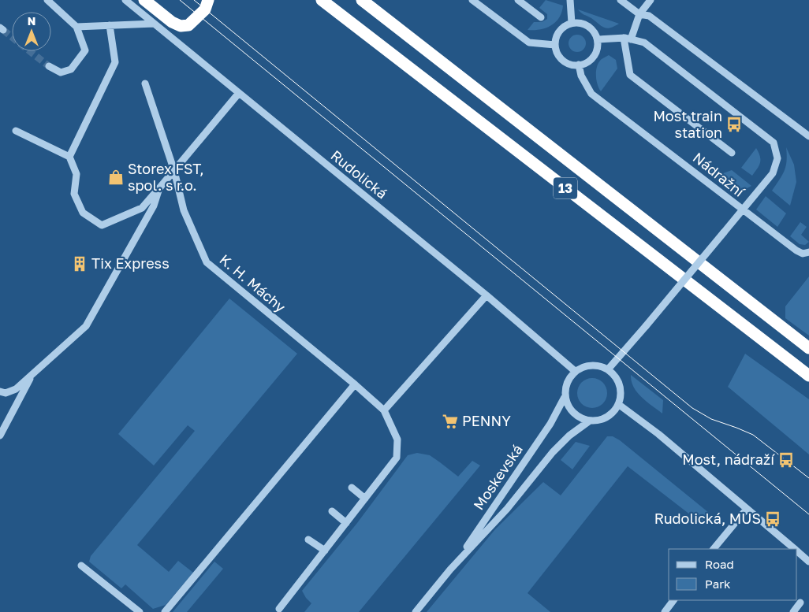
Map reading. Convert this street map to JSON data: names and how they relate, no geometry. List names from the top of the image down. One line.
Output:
{"streets":{"highway":["13"],"street":["Rudolická","Nádražní","K. H. Máchy","Moskevská"]},"crossings":[["Rudolická","Moskevská"]],"places":{"bus stop":["Most train station","Most, nádraží","Rudolická, MUS"],"shop":["Storex FST, spol. s r.o."],"building":["Tix Express"],"supermarket":["PENNY"]},"legend":["Road","Park"],"north":"top"}
